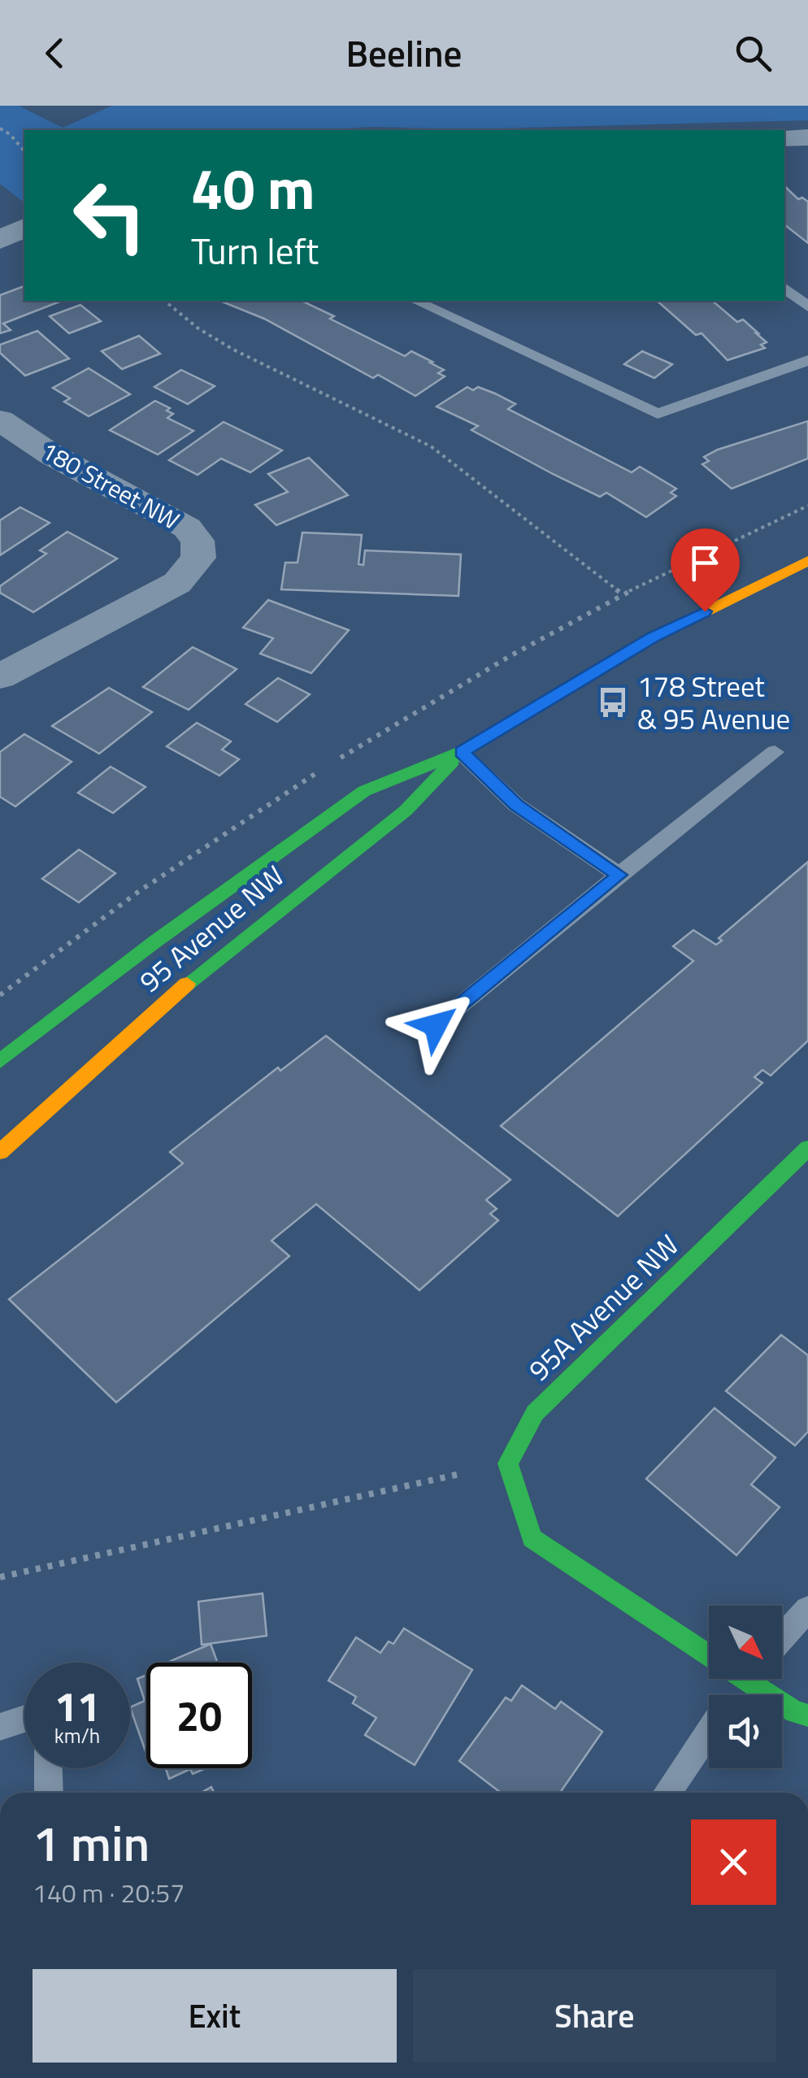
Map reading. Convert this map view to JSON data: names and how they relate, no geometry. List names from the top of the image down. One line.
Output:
{"streets":{"street":["180 Street NW","95 Avenue NW","95A Avenue NW"]},"places":{"bus stop":["178 Street & 95 Avenue"]},"north":"bottom right","page":{"header":"Beeline","turn":["40 m","Turn left"],"speed":"11 km/h","limit":"20","heading":["1 min","140 m · 20:57"],"buttons":["Exit","Share"]}}
